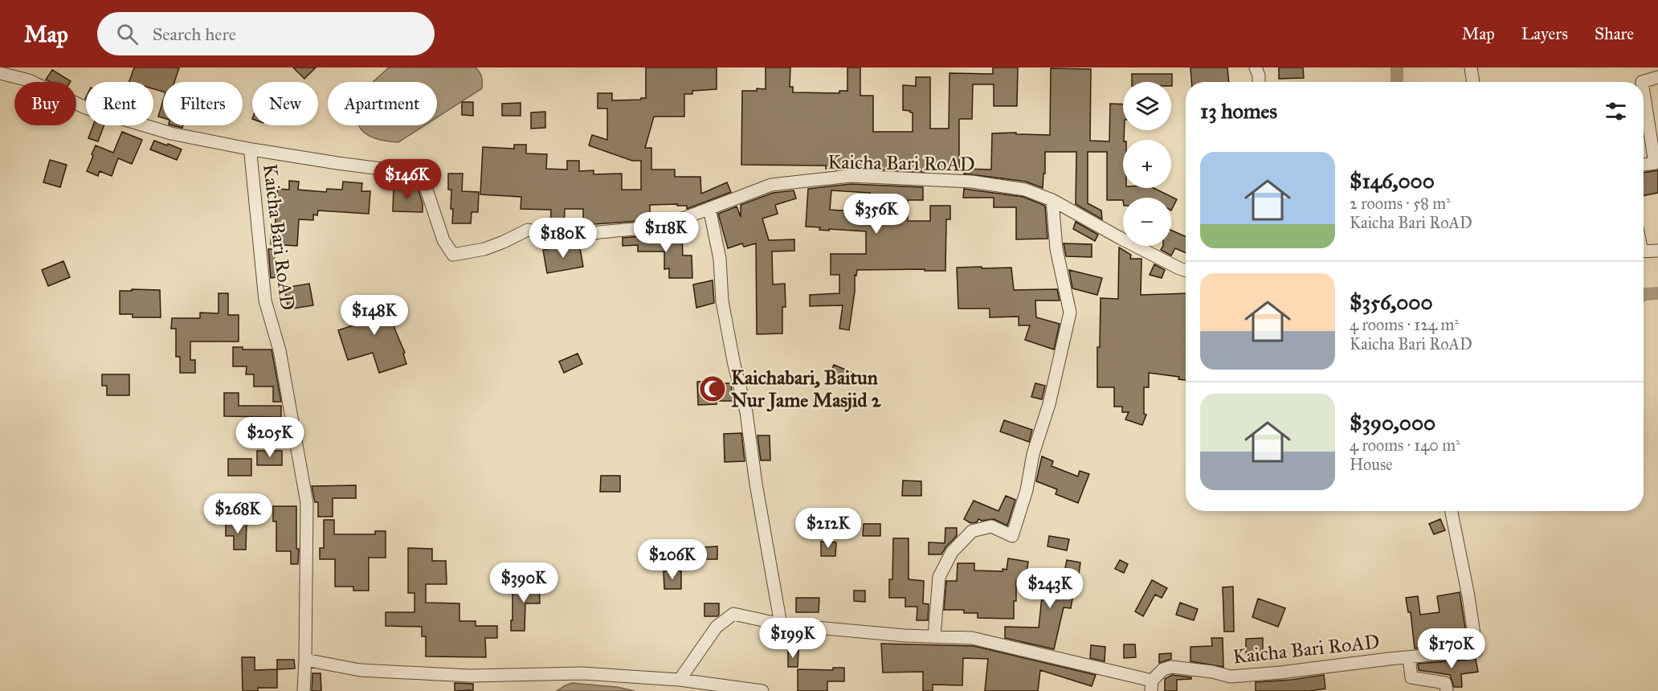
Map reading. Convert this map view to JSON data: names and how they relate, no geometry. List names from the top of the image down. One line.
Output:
{"streets":{"street":["Kaicha Bari RoAD"]},"places":{"mosque":["Kaichabari, Baitun Nur Jame Masjid 2"]},"page":{"header":"Map","search":"Search here","nav":["Map","Layers","Share"],"map_buttons":["+","−"],"chip":["Buy","Rent","Filters","New","Apartment"],"heading":"13 homes","list":[{"name":"$146,000","note":"2 rooms · 58 m² · Kaicha Bari RoAD"},{"name":"$356,000","note":"4 rooms · 124 m² · Kaicha Bari RoAD"},{"name":"$390,000","note":"4 rooms · 140 m² · House"}],"price":["$146K","$356K","$118K","$180K","$148K","$205K","$268K","$212K","$206K","$390K","$243K","$199K","$170K"]}}
